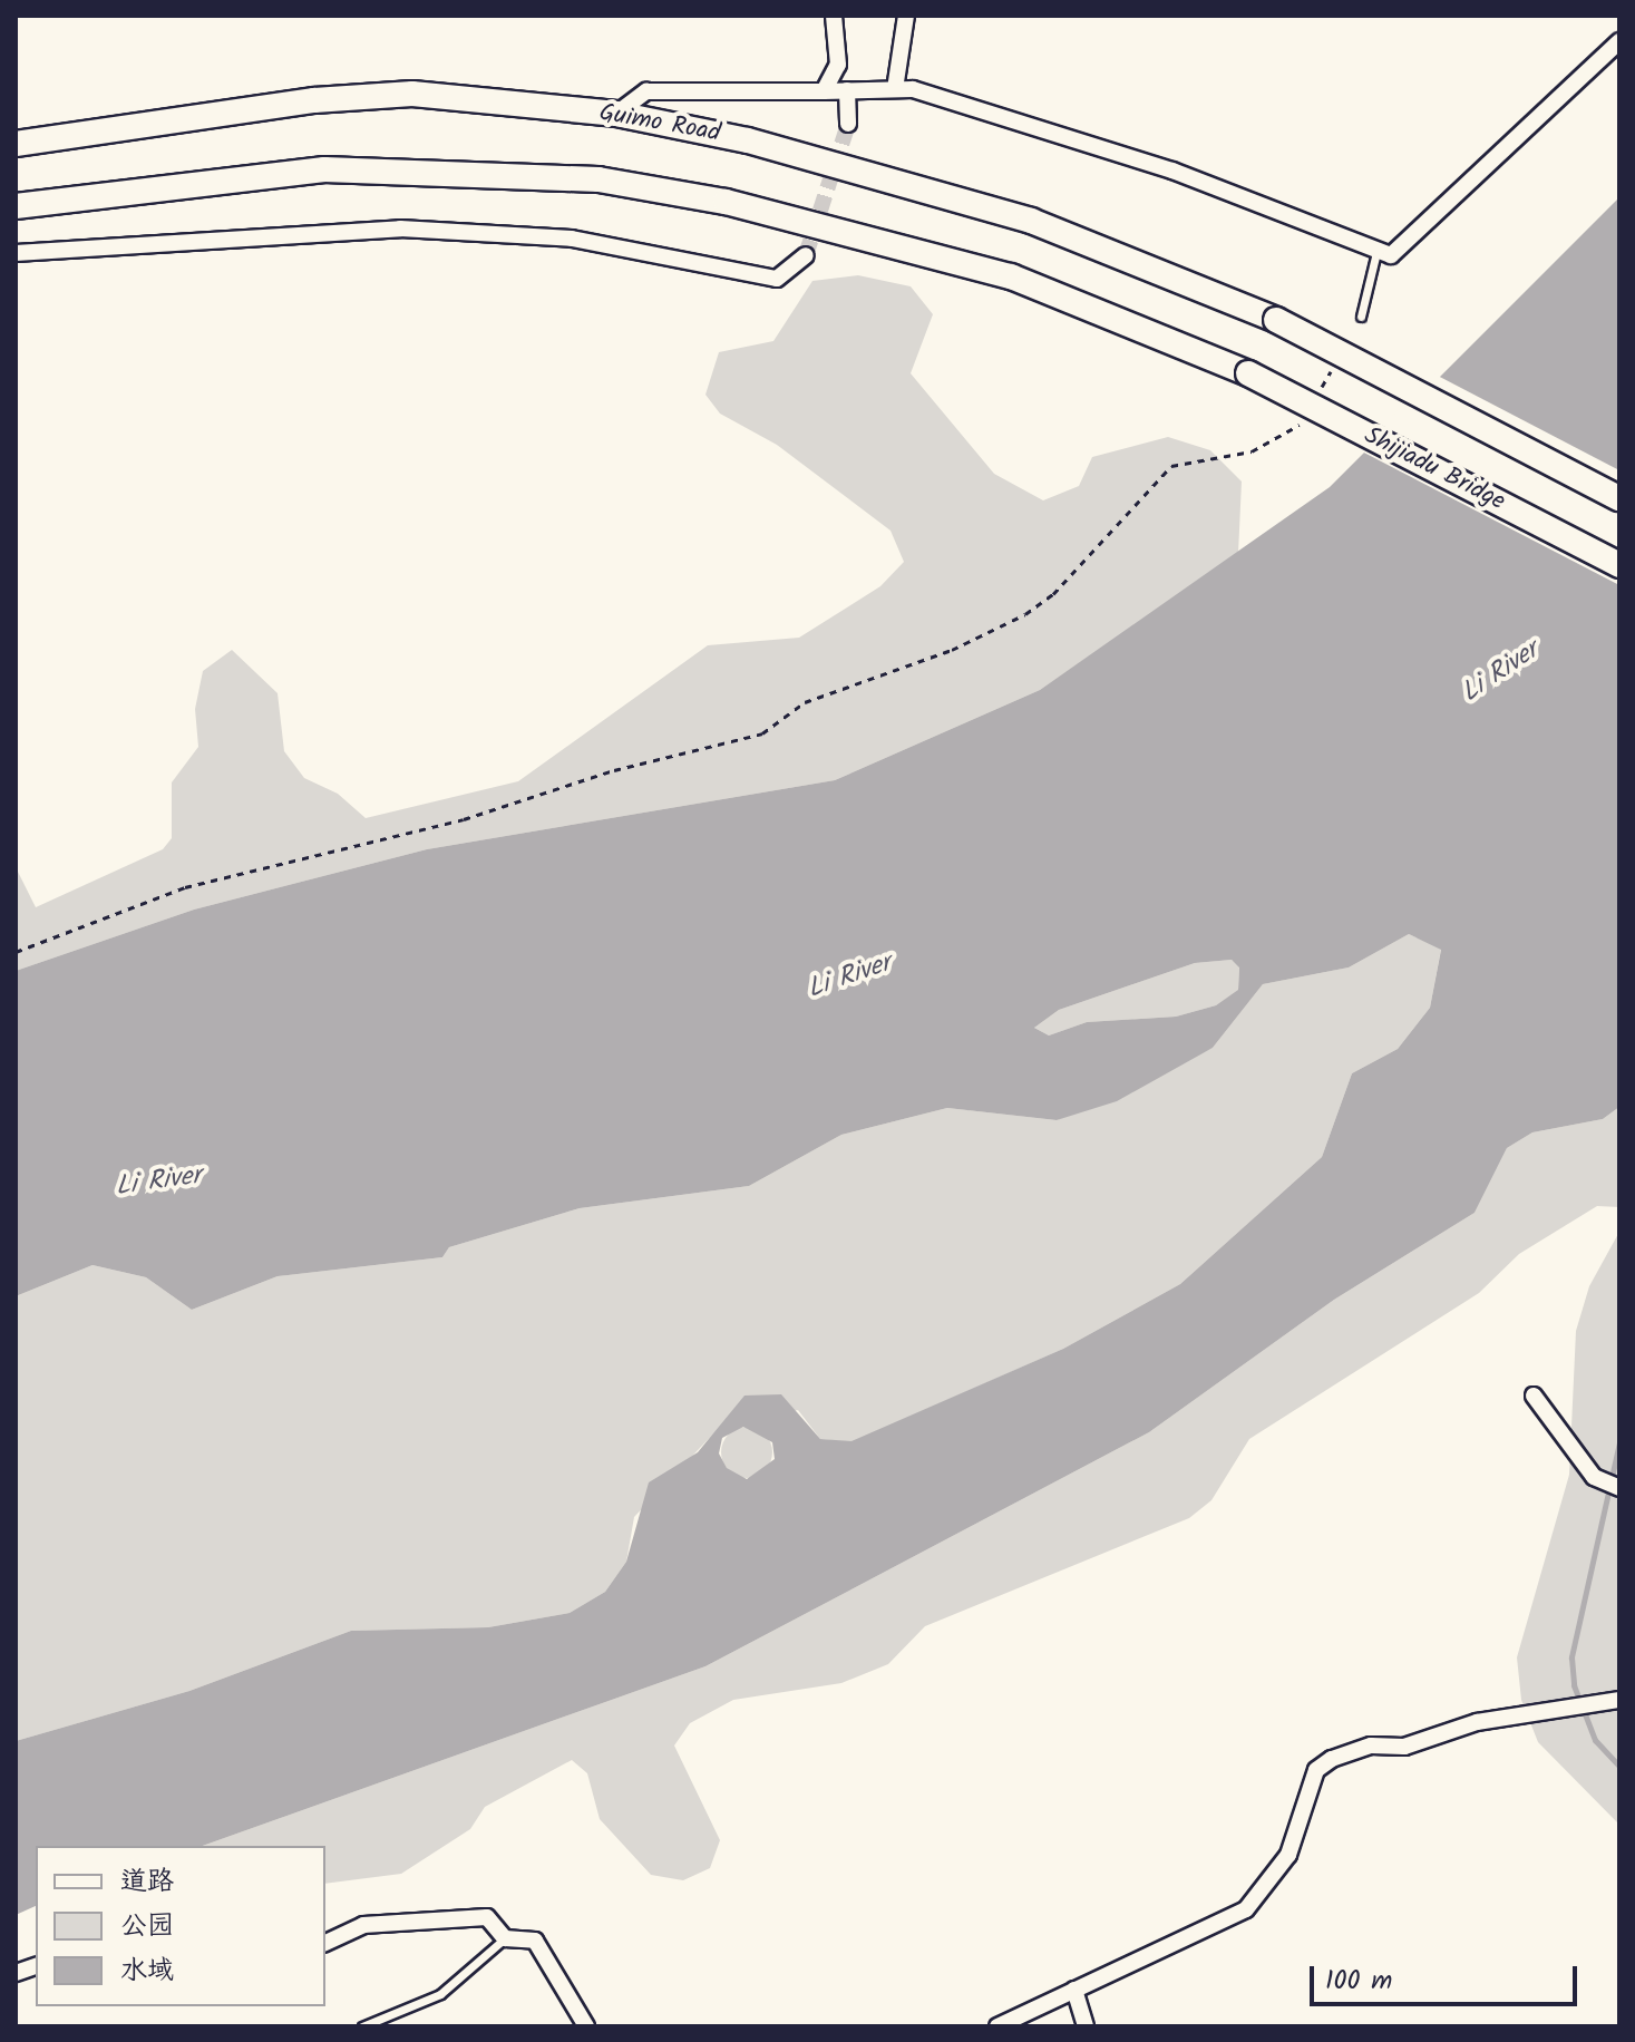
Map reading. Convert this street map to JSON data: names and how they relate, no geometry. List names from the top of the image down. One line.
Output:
{"streets":{"main road":["Guimo Road","Shijiadu Bridge"]},"water":["Li River"],"legend":["道路","公园","水域"],"scale_bar":"100 m"}
